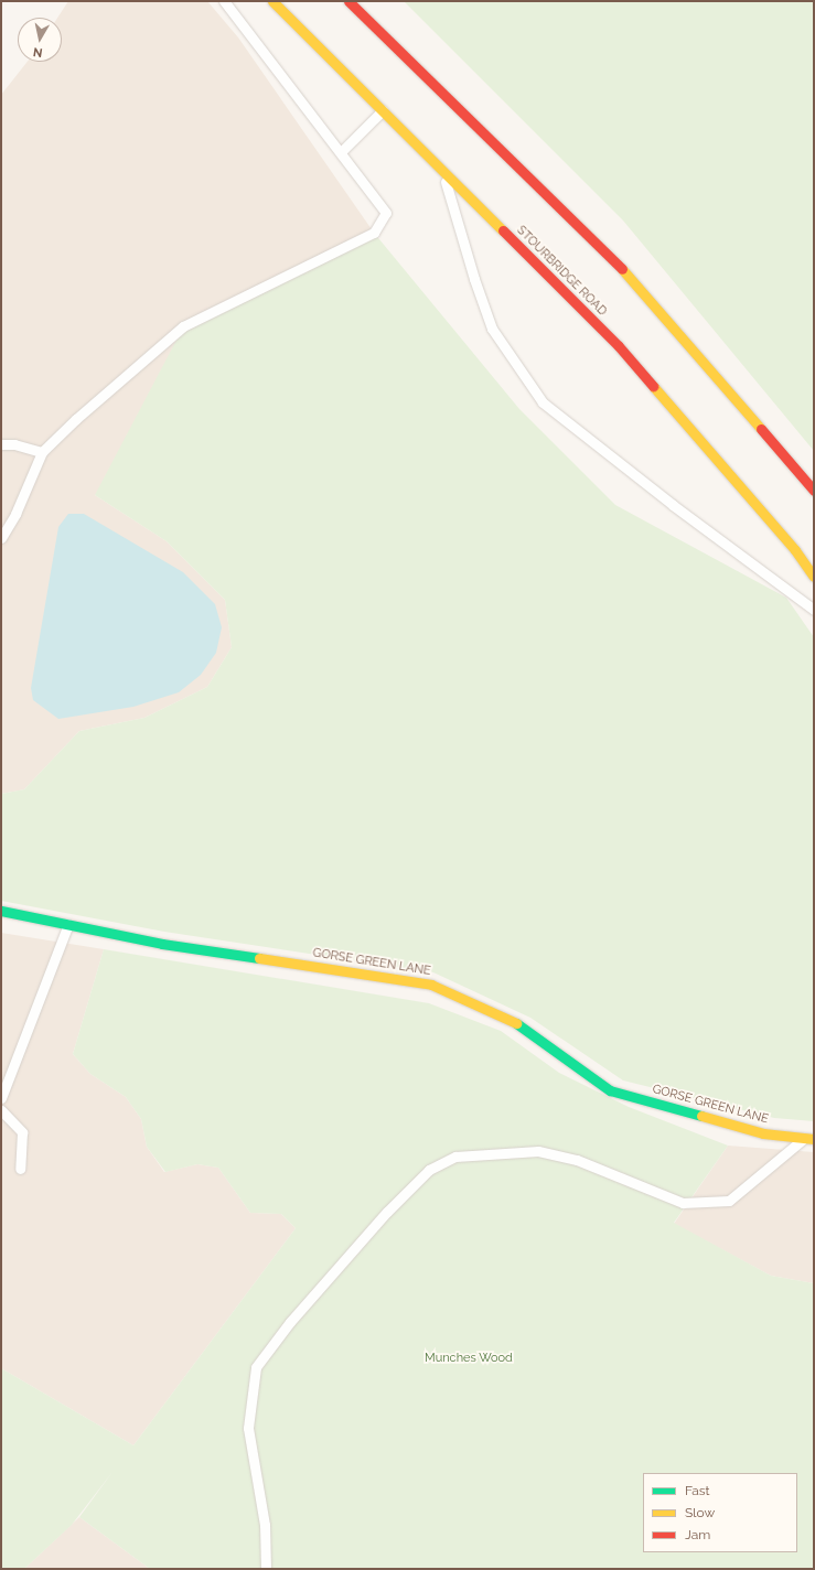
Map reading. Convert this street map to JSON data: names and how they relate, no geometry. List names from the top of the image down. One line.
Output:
{"streets":{"main road":["STOURBRIDGE ROAD","GORSE GREEN LANE"]},"parks":["Munches Wood"],"legend":["Fast","Slow","Jam"],"north":"bottom"}
